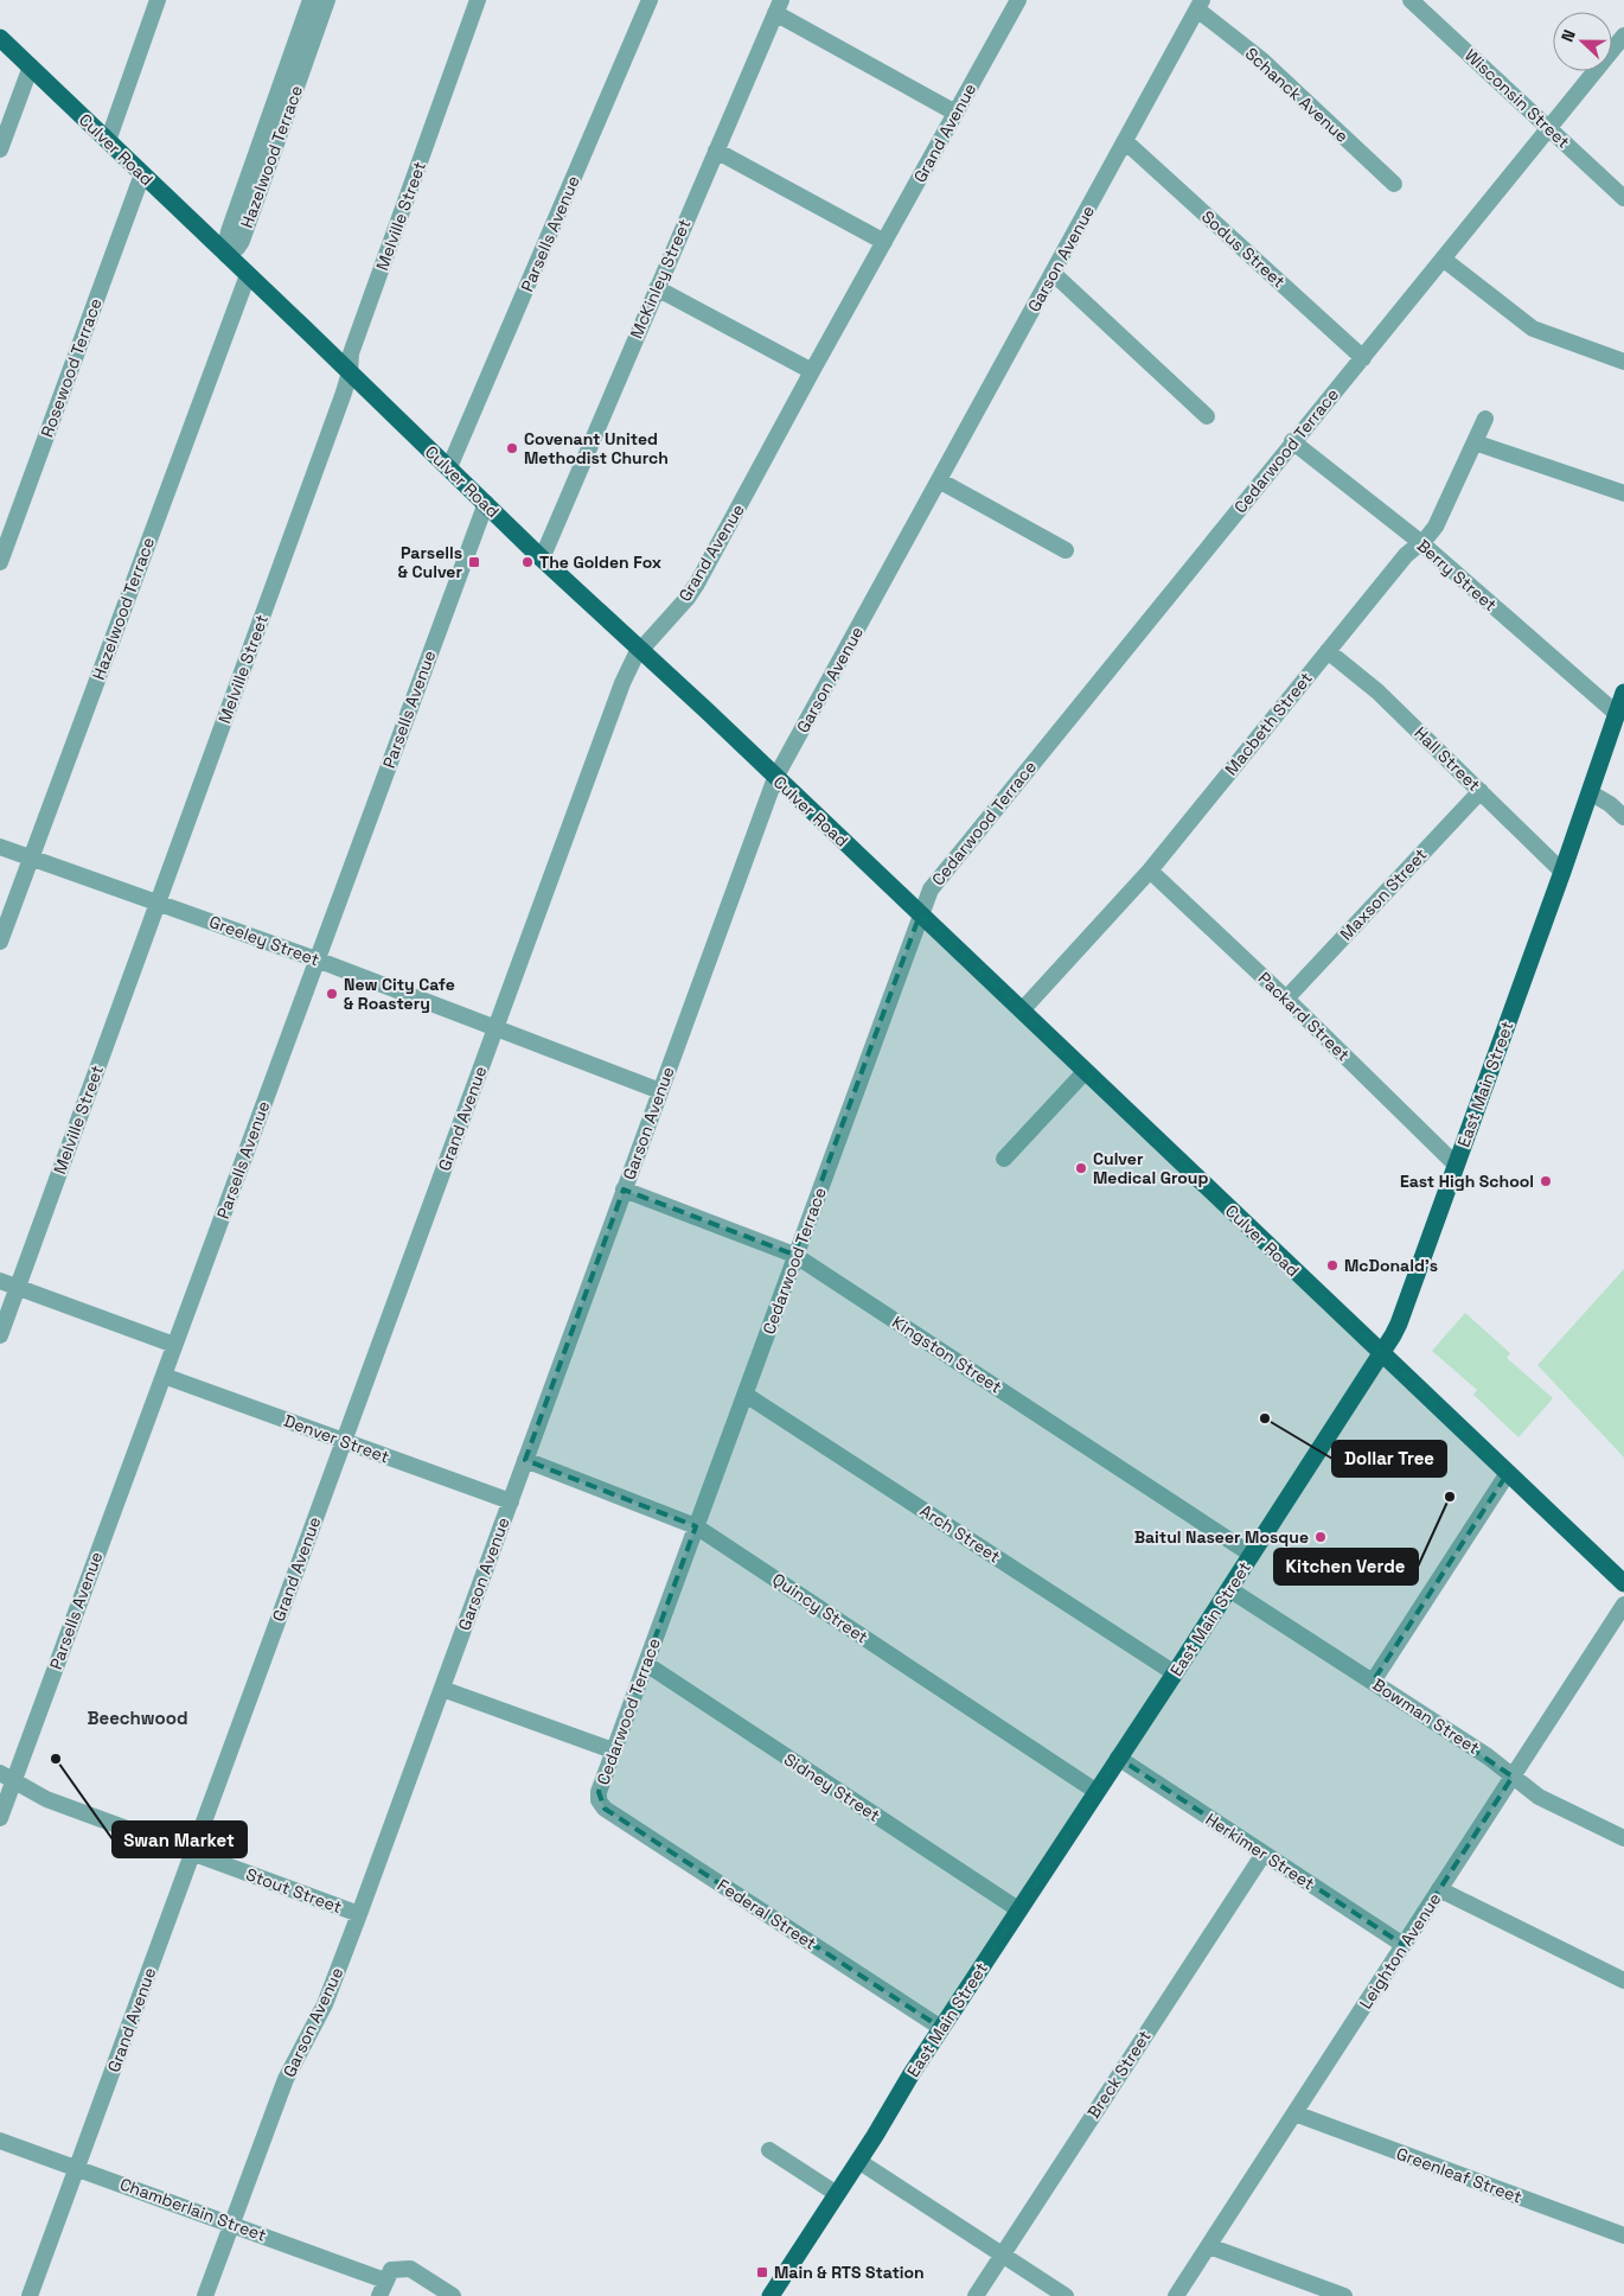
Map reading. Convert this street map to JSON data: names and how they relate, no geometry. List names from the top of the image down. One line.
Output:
{"streets":{"main road":["Culver Road","East Main Street"],"street":["Schanck Avenue","Wisconsin Street","Grand Avenue","Hazelwood Terrace","Melville Street","Parsells Avenue","Sodus Street","Garson Avenue","McKinley Street","Rosewood Terrace","Cedarwood Terrace","Berry Street","Macbeth Street","Hall Street","Maxson Street","Greeley Street","Packard Street","Kingston Street","Denver Street","Arch Street","Quincy Street","Bowman Street","Sidney Street","Herkimer Street","Stout Street","Federal Street","Leighton Avenue","Breck Street","Greenleaf Street","Chamberlain Street"]},"crossings":[["Schanck Avenue","Garson Avenue"],["Wisconsin Street","Cedarwood Terrace"],["Grand Avenue","Culver Road"],["Grand Avenue","Greeley Street"],["Grand Avenue","Denver Street"],["Grand Avenue","Stout Street"],["Grand Avenue","Chamberlain Street"],["Culver Road","Hazelwood Terrace"],["Culver Road","Melville Street"],["Culver Road","Parsells Avenue"],["Culver Road","Garson Avenue"],["Culver Road","McKinley Street"],["Culver Road","Rosewood Terrace"],["Culver Road","Cedarwood Terrace"],["Culver Road","Macbeth Street"],["Culver Road","East Main Street"],["Hazelwood Terrace","Greeley Street"],["Melville Street","Greeley Street"],["Parsells Avenue","Greeley Street"],["Parsells Avenue","Denver Street"],["Parsells Avenue","Stout Street"],["Sodus Street","Garson Avenue"],["Sodus Street","Cedarwood Terrace"],["Garson Avenue","Greeley Street"],["Garson Avenue","Kingston Street"],["Garson Avenue","Denver Street"],["Garson Avenue","Quincy Street"],["Garson Avenue","Stout Street"],["Garson Avenue","Chamberlain Street"],["Cedarwood Terrace","Berry Street"],["Cedarwood Terrace","Kingston Street"],["Cedarwood Terrace","Arch Street"],["Cedarwood Terrace","Quincy Street"],["Cedarwood Terrace","Sidney Street"],["Cedarwood Terrace","Federal Street"],["Berry Street","Macbeth Street"],["Berry Street","East Main Street"],["Macbeth Street","Hall Street"],["Macbeth Street","Packard Street"],["Hall Street","Maxson Street"],["Hall Street","East Main Street"],["Maxson Street","Packard Street"],["Packard Street","East Main Street"],["East Main Street","Kingston Street"],["East Main Street","Arch Street"],["East Main Street","Quincy Street"],["East Main Street","Bowman Street"],["East Main Street","Sidney Street"],["East Main Street","Herkimer Street"],["East Main Street","Federal Street"],["Bowman Street","Leighton Avenue"],["Herkimer Street","Leighton Avenue"],["Herkimer Street","Breck Street"],["Leighton Avenue","Greenleaf Street"]],"districts":["Beechwood"],"places":{"other":["Covenant United Methodist Church","The Golden Fox","New City Cafe & Roastery","Culver Medical Group","East High School","McDonald's","Dollar Tree","Kitchen Verde","Baitul Naseer Mosque","Swan Market"],"transit":["Parsells & Culver","Main & RTS Station"]},"north":"left"}
